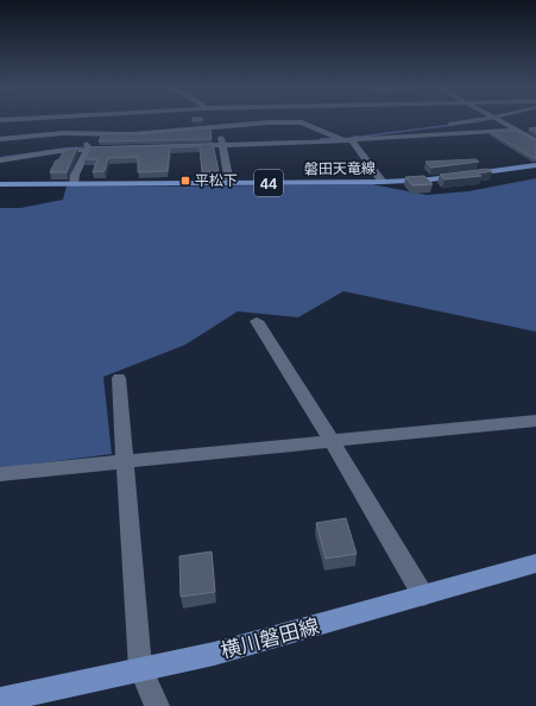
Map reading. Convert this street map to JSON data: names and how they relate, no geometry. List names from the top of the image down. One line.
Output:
{"streets":{"main road":["磐田天竜線","44","横川磐田線"]},"places":{"transit":["平松下"]}}
